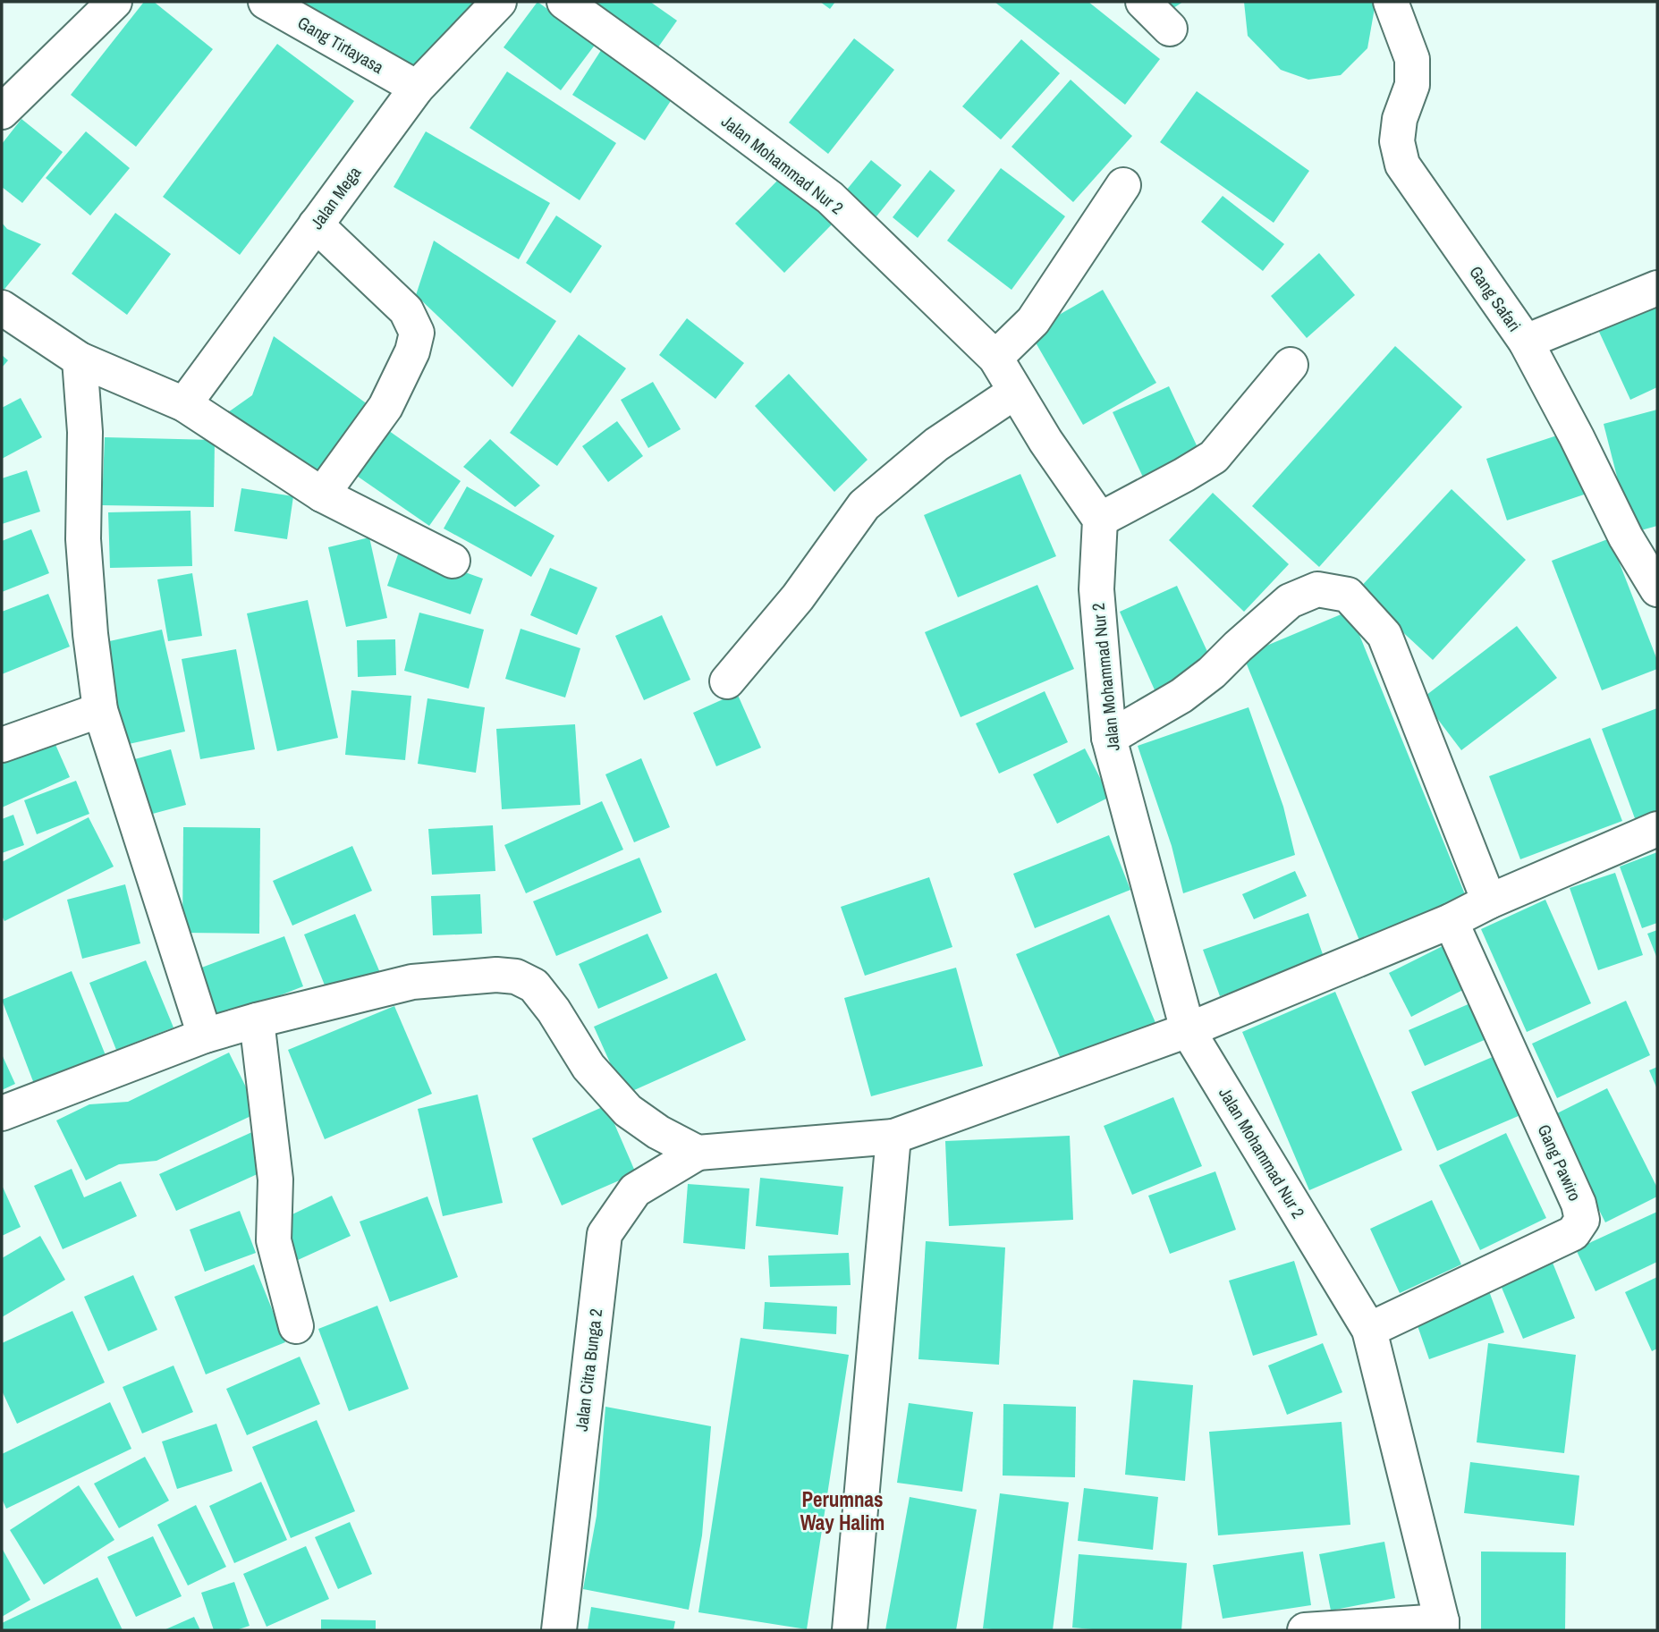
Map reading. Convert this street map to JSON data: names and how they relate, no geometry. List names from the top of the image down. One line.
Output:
{"streets":{"street":["Gang Tirtayasa","Jalan Mohammad Nur 2","Jalan Mega","Gang Safari","Gang Pawiro","Jalan Citra Bunga 2"]},"crossings":[["Gang Tirtayasa","Jalan Mega"],["Jalan Mohammad Nur 2","Gang Pawiro"]],"districts":["Perumnas Way Halim"]}
